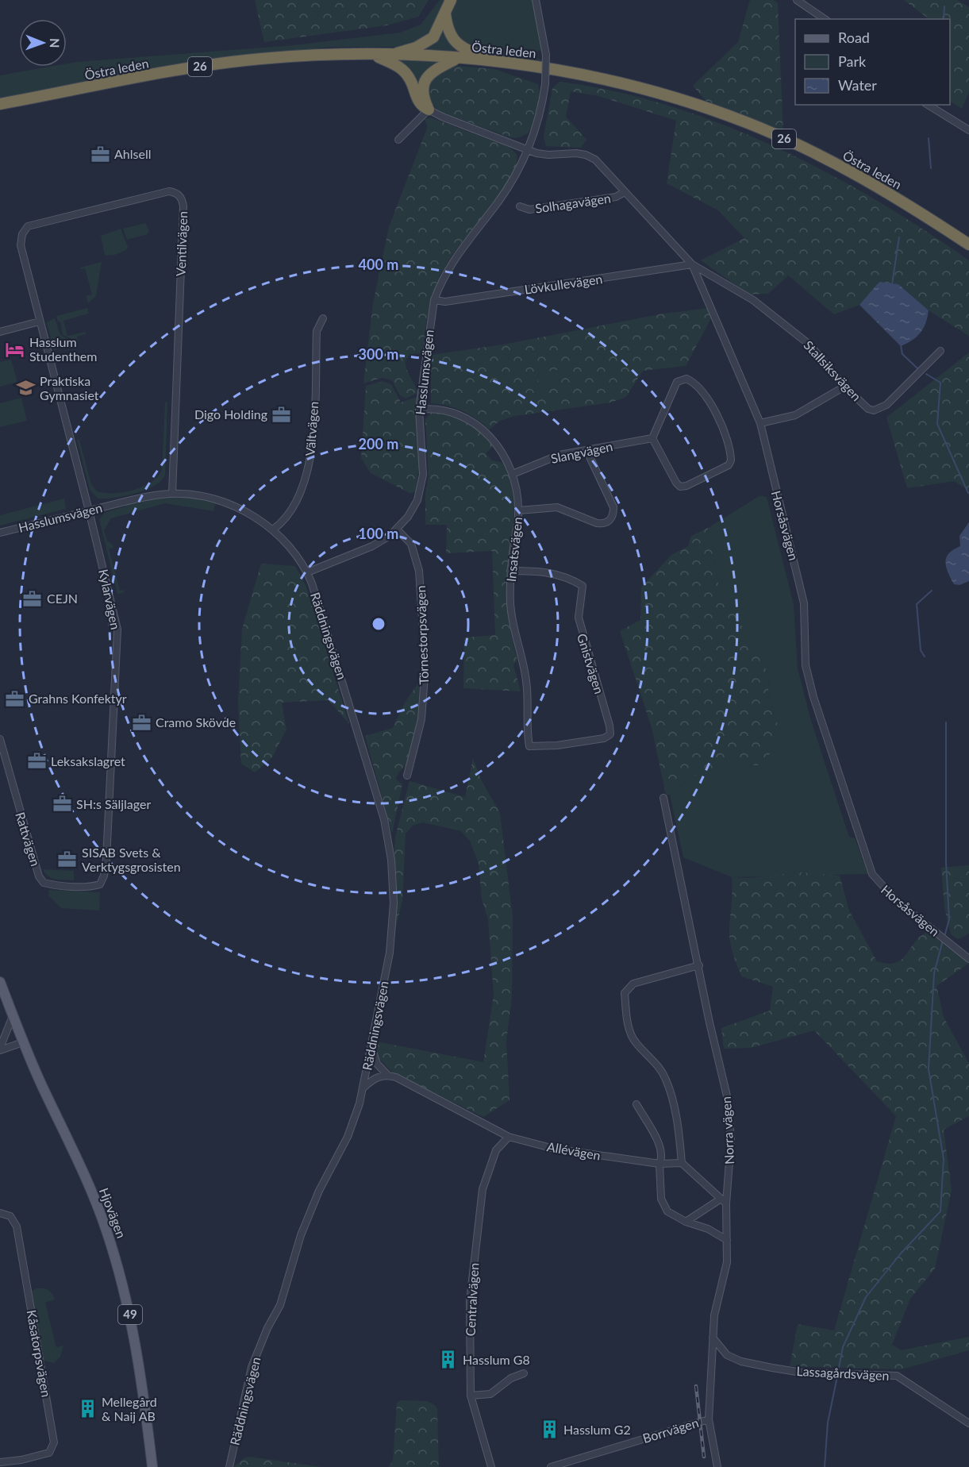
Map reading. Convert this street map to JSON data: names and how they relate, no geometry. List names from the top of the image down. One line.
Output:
{"streets":{"highway":["Östra leden","26"],"main road":["Hjovägen","49"],"street":["Solhagavägen","Ventilvägen","Lövkullevägen","Stallsiksvägen","Hasslumsvägen","Vältvägen","Slangvägen","Horsåsvägen","Insatsvägen","Kylarvägen","Törnestorpsvägen","Räddningsvägen","Gnistvägen","Rattvägen","Norra vägen","Allévägen","Centralvägen","Kåsatorpsvägen","Lassagårdsvägen","Borrvägen"]},"crossings":[["Solhagavägen","Horsåsvägen"],["Ventilvägen","Hasslumsvägen"],["Ventilvägen","Kylarvägen"],["Lövkullevägen","Stallsiksvägen"],["Lövkullevägen","Hasslumsvägen"],["Lövkullevägen","Horsåsvägen"],["Stallsiksvägen","Horsåsvägen"],["Hasslumsvägen","Vältvägen"],["Hasslumsvägen","Horsåsvägen"],["Hasslumsvägen","Insatsvägen"],["Hasslumsvägen","Kylarvägen"],["Hasslumsvägen","Törnestorpsvägen"],["Hasslumsvägen","Räddningsvägen"],["Slangvägen","Insatsvägen"],["Insatsvägen","Gnistvägen"],["Kylarvägen","Rattvägen"],["Norra vägen","Lassagårdsvägen"],["Norra vägen","Borrvägen"],["Allévägen","Centralvägen"]],"places":{"office":["Ahlsell","Digo Holding","CEJN","Grahns Konfektyr","Cramo Skövde","Leksakslagret","SH:s Säljlager","SISAB Svets & Verktygsgrosisten"],"hotel":["Hasslum Studenthem"],"school or university":["Praktiska Gymnasiet"],"building":["Hasslum G8","Mellegård & Naij AB","Hasslum G2"]},"legend":["Road","Park","Water"],"north":"right","rings":["400 m","300 m","200 m","100 m"]}
